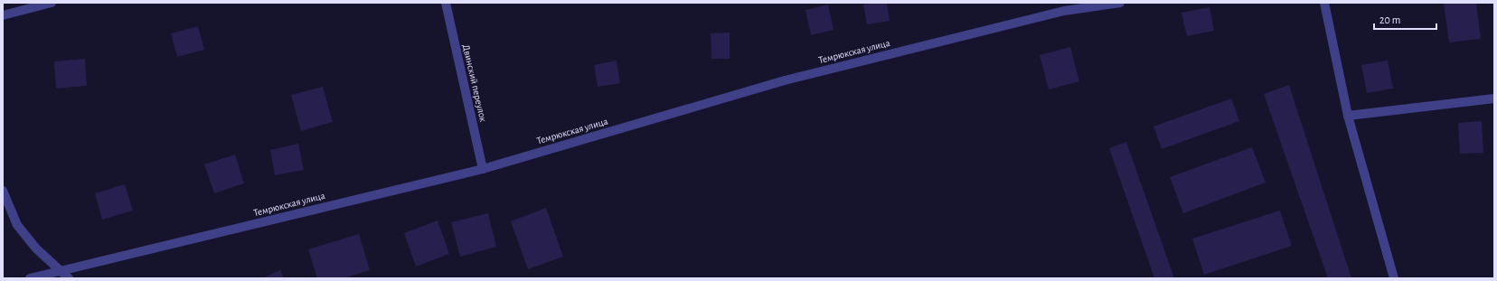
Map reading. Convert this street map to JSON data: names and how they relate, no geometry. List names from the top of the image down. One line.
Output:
{"streets":{"street":["Темрюкская улица","Двинский переулок"]},"crossings":[["Темрюкская улица","Двинский переулок"]],"scale_bar":"20 m"}
